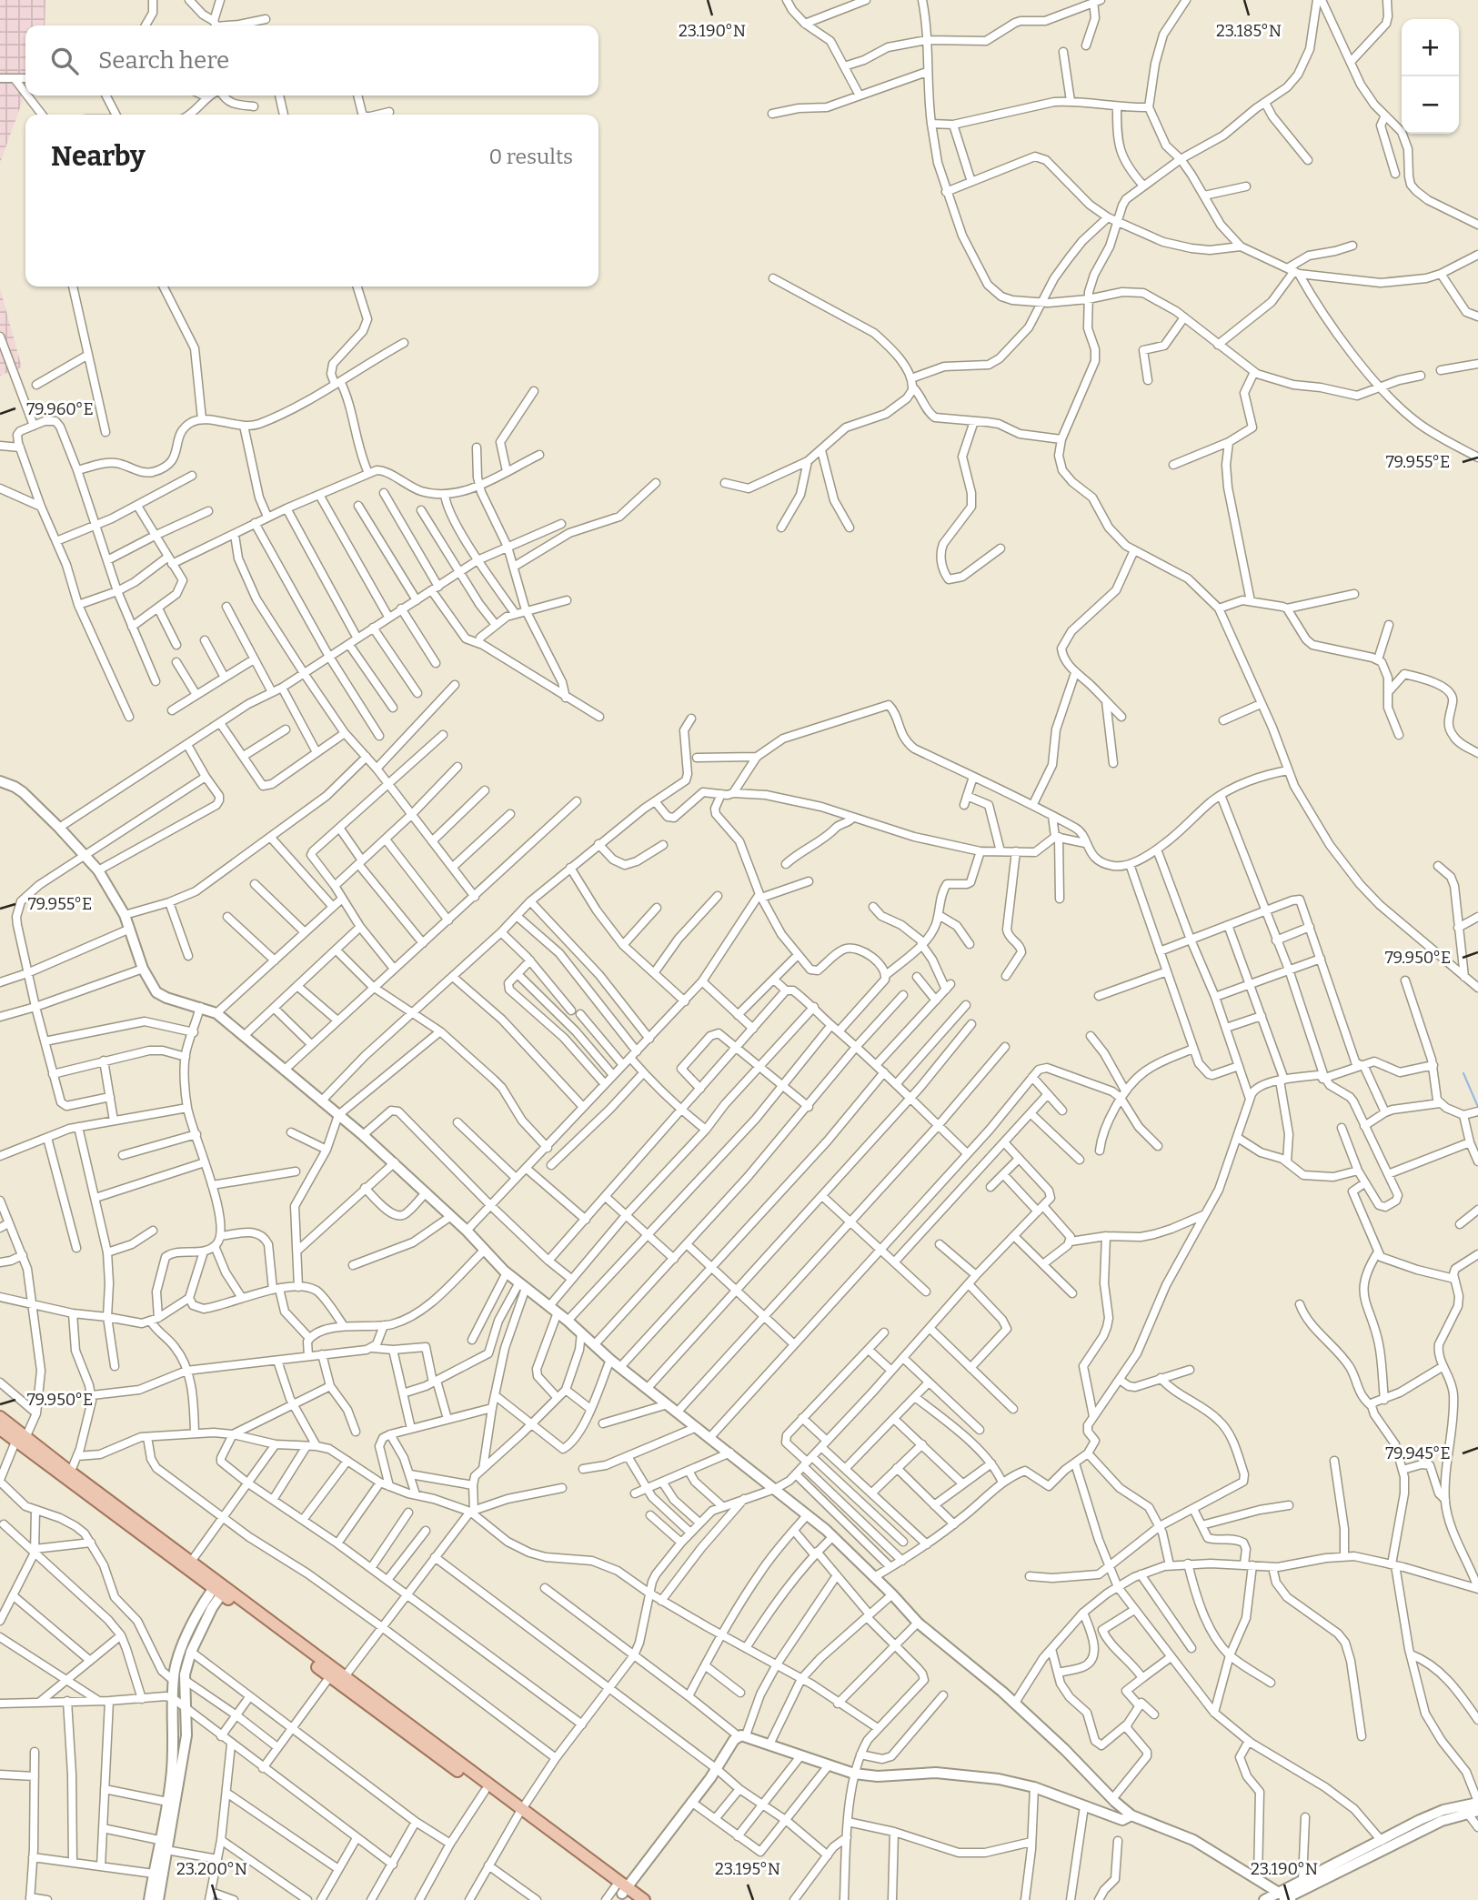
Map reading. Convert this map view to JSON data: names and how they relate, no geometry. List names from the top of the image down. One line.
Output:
{"page":{"map_buttons":["+","−"],"search":"Search here","heading":["Nearby","0 results"]},"coordinates":["23.190°N","23.185°N","79.960°E","79.955°E","79.950°E","79.945°E","23.200°N","23.195°N"]}
